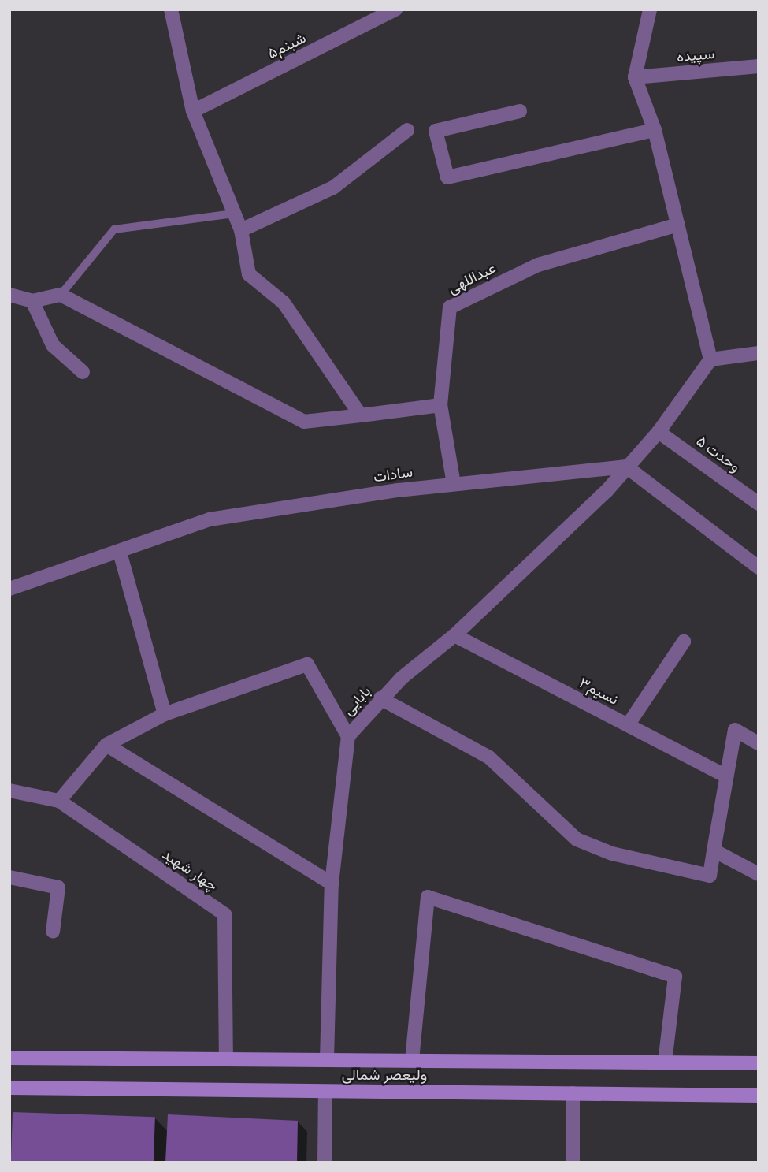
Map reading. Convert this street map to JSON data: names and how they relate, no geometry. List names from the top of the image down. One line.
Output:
{"streets":{"main road":["ولیعصر شمالی"],"street":["شبنم۵","سپیده","عبداللهی","وحدت ۵","سادات","نسیم۳","بابایی","چهار شهید"]},"crossings":[["عبداللهی","سادات"],["وحدت ۵","بابایی"],["سادات","بابایی"],["نسیم۳","بابایی"],["بابایی","ولیعصر شمالی"],["چهار شهید","ولیعصر شمالی"]]}
